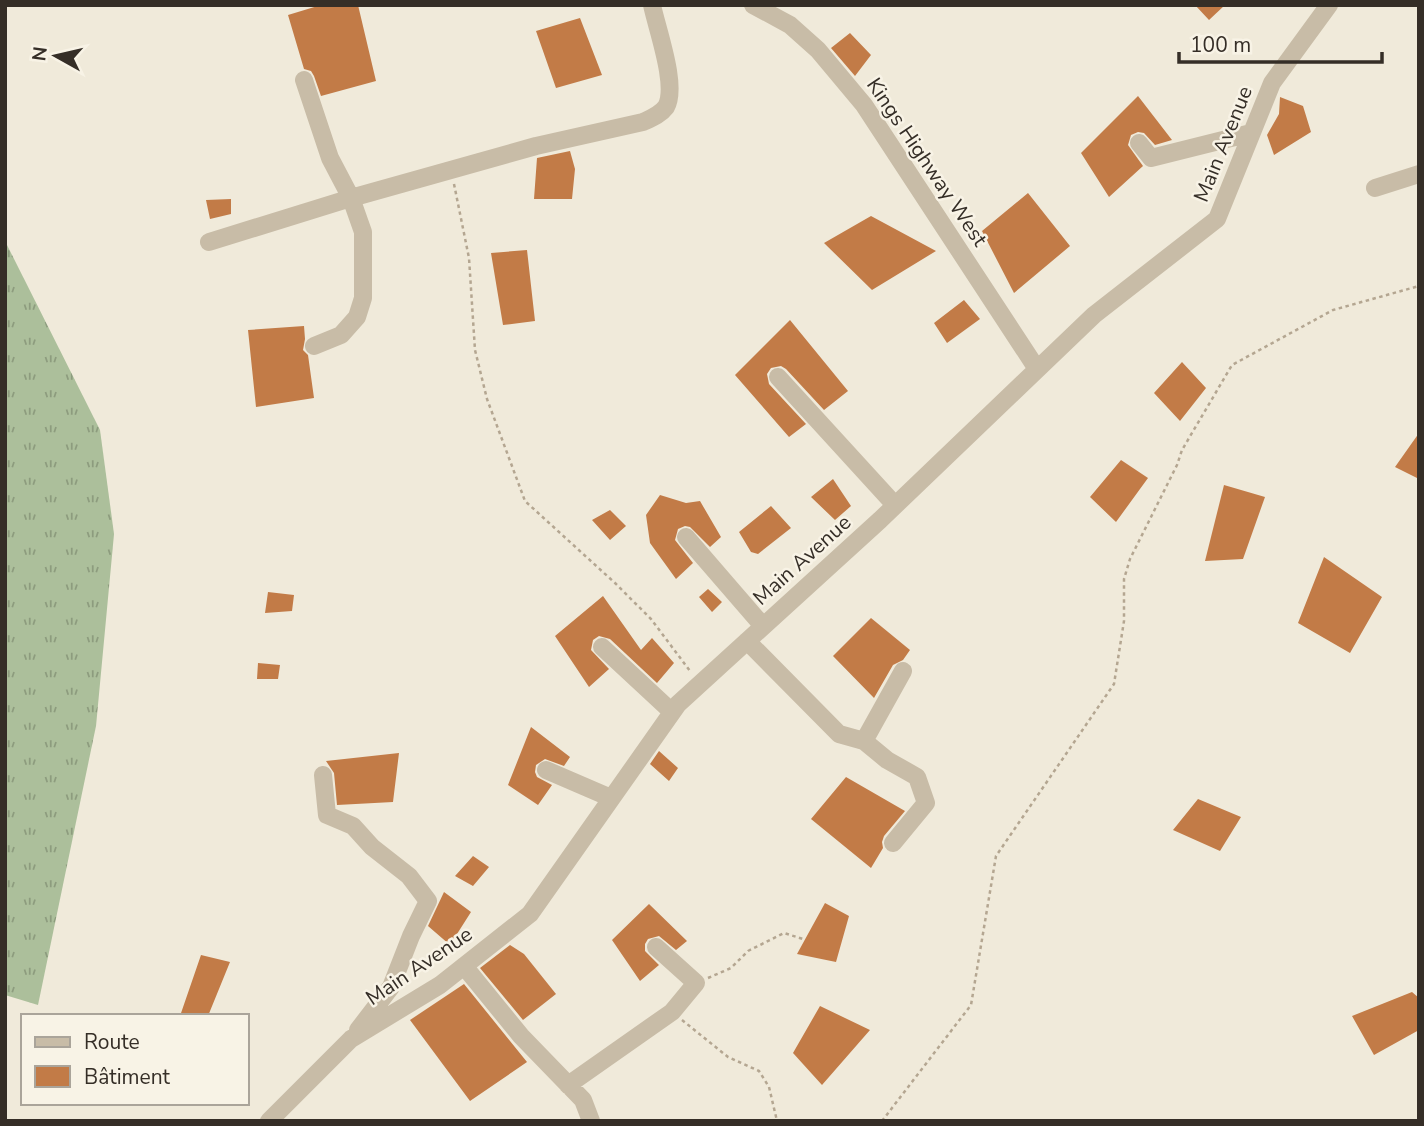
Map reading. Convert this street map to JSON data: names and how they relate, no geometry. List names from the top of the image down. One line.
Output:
{"streets":{"street":["Main Avenue","Kings Highway West"]},"crossings":[["Main Avenue","Kings Highway West"]],"legend":["Route","Bâtiment"],"scale_bar":"100 m","north":"left"}
